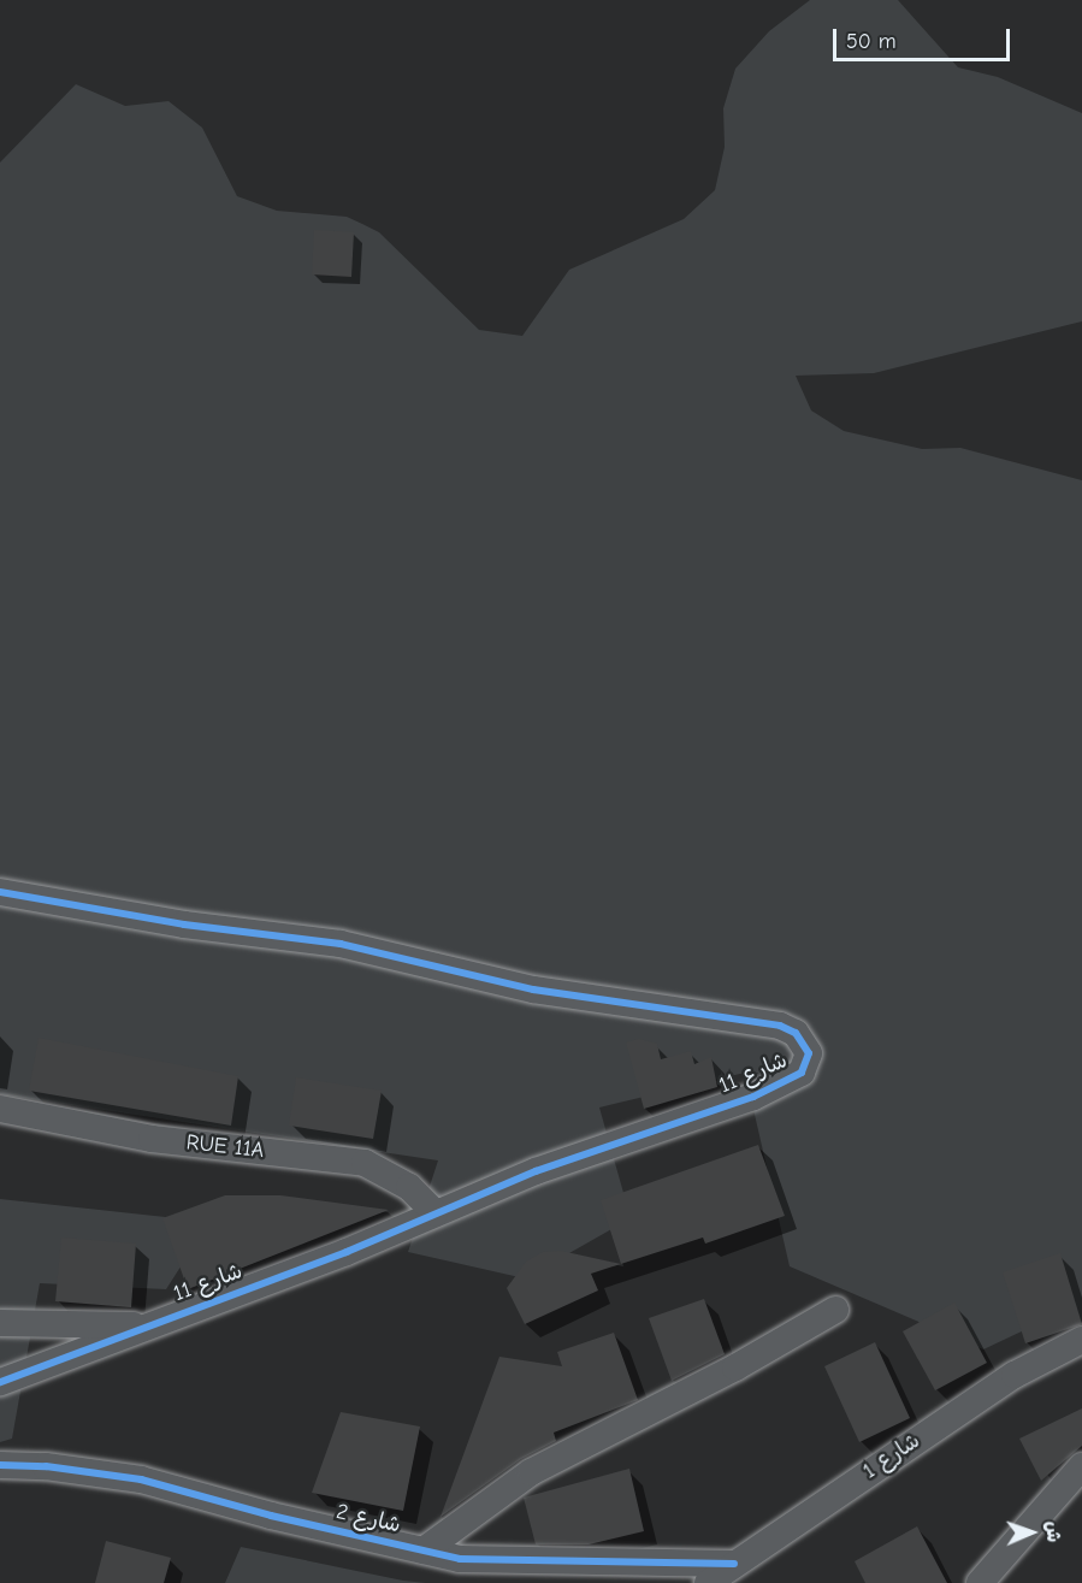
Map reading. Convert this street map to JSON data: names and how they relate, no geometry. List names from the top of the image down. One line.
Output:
{"streets":{"street":["شارع 11","RUE 11A","شارع 1","شارع 2"]},"crossings":[["شارع 11","RUE 11A"],["شارع 1","شارع 2"]],"scale_bar":"50 m","north":"right"}
